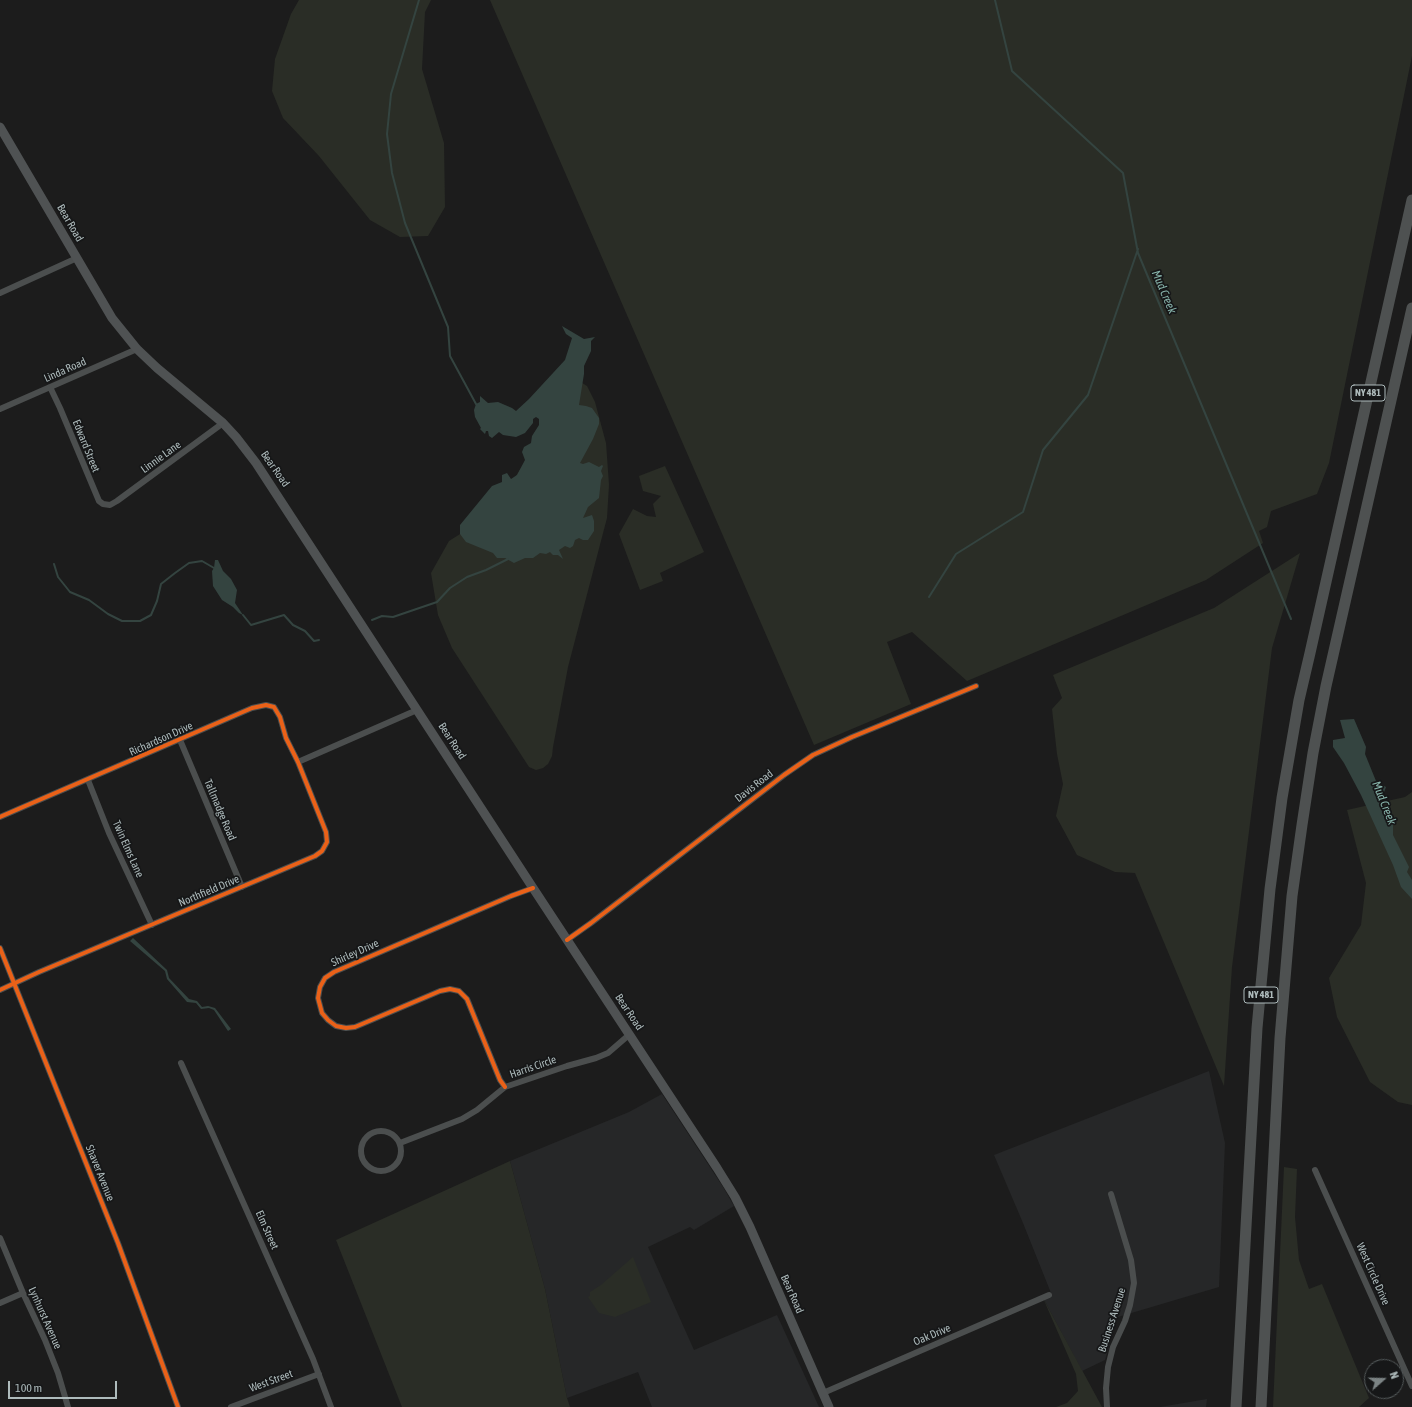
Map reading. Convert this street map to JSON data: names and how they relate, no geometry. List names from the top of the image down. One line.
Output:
{"streets":{"highway":["NY 481"],"main road":["Bear Road"],"street":["Linda Road","Edward Street","Linnie Lane","Richardson Drive","Davis Road","Tallmadge Road","Twin Elms Lane","Northfield Drive","Shirley Drive","Harris Circle","Shaver Avenue","Elm Street","West Circle Drive","Lynhurst Avenue","Business Avenue","Oak Drive","West Street"]},"crossings":[["Bear Road","Linda Road"],["Bear Road","Linnie Lane"],["Bear Road","Davis Road"],["Bear Road","Shirley Drive"],["Bear Road","Harris Circle"],["Bear Road","Oak Drive"],["Linda Road","Edward Street"],["Edward Street","Linnie Lane"],["Richardson Drive","Tallmadge Road"],["Richardson Drive","Twin Elms Lane"],["Richardson Drive","Northfield Drive"],["Tallmadge Road","Northfield Drive"],["Twin Elms Lane","Northfield Drive"],["Northfield Drive","Shaver Avenue"],["Shirley Drive","Harris Circle"],["Elm Street","West Street"]],"water":["Mud Creek"],"scale_bar":"100 m","north":"right"}
